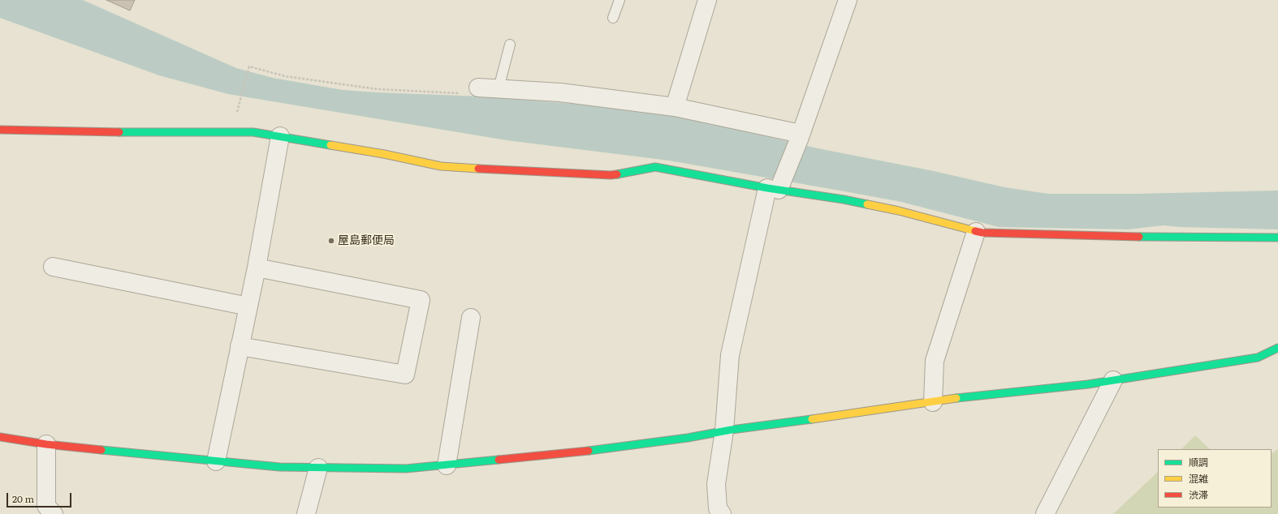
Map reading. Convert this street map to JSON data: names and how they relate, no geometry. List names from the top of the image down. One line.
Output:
{"places":["屋島郵便局"],"legend":["順調","混雑","渋滞"],"scale_bar":"20 m"}
